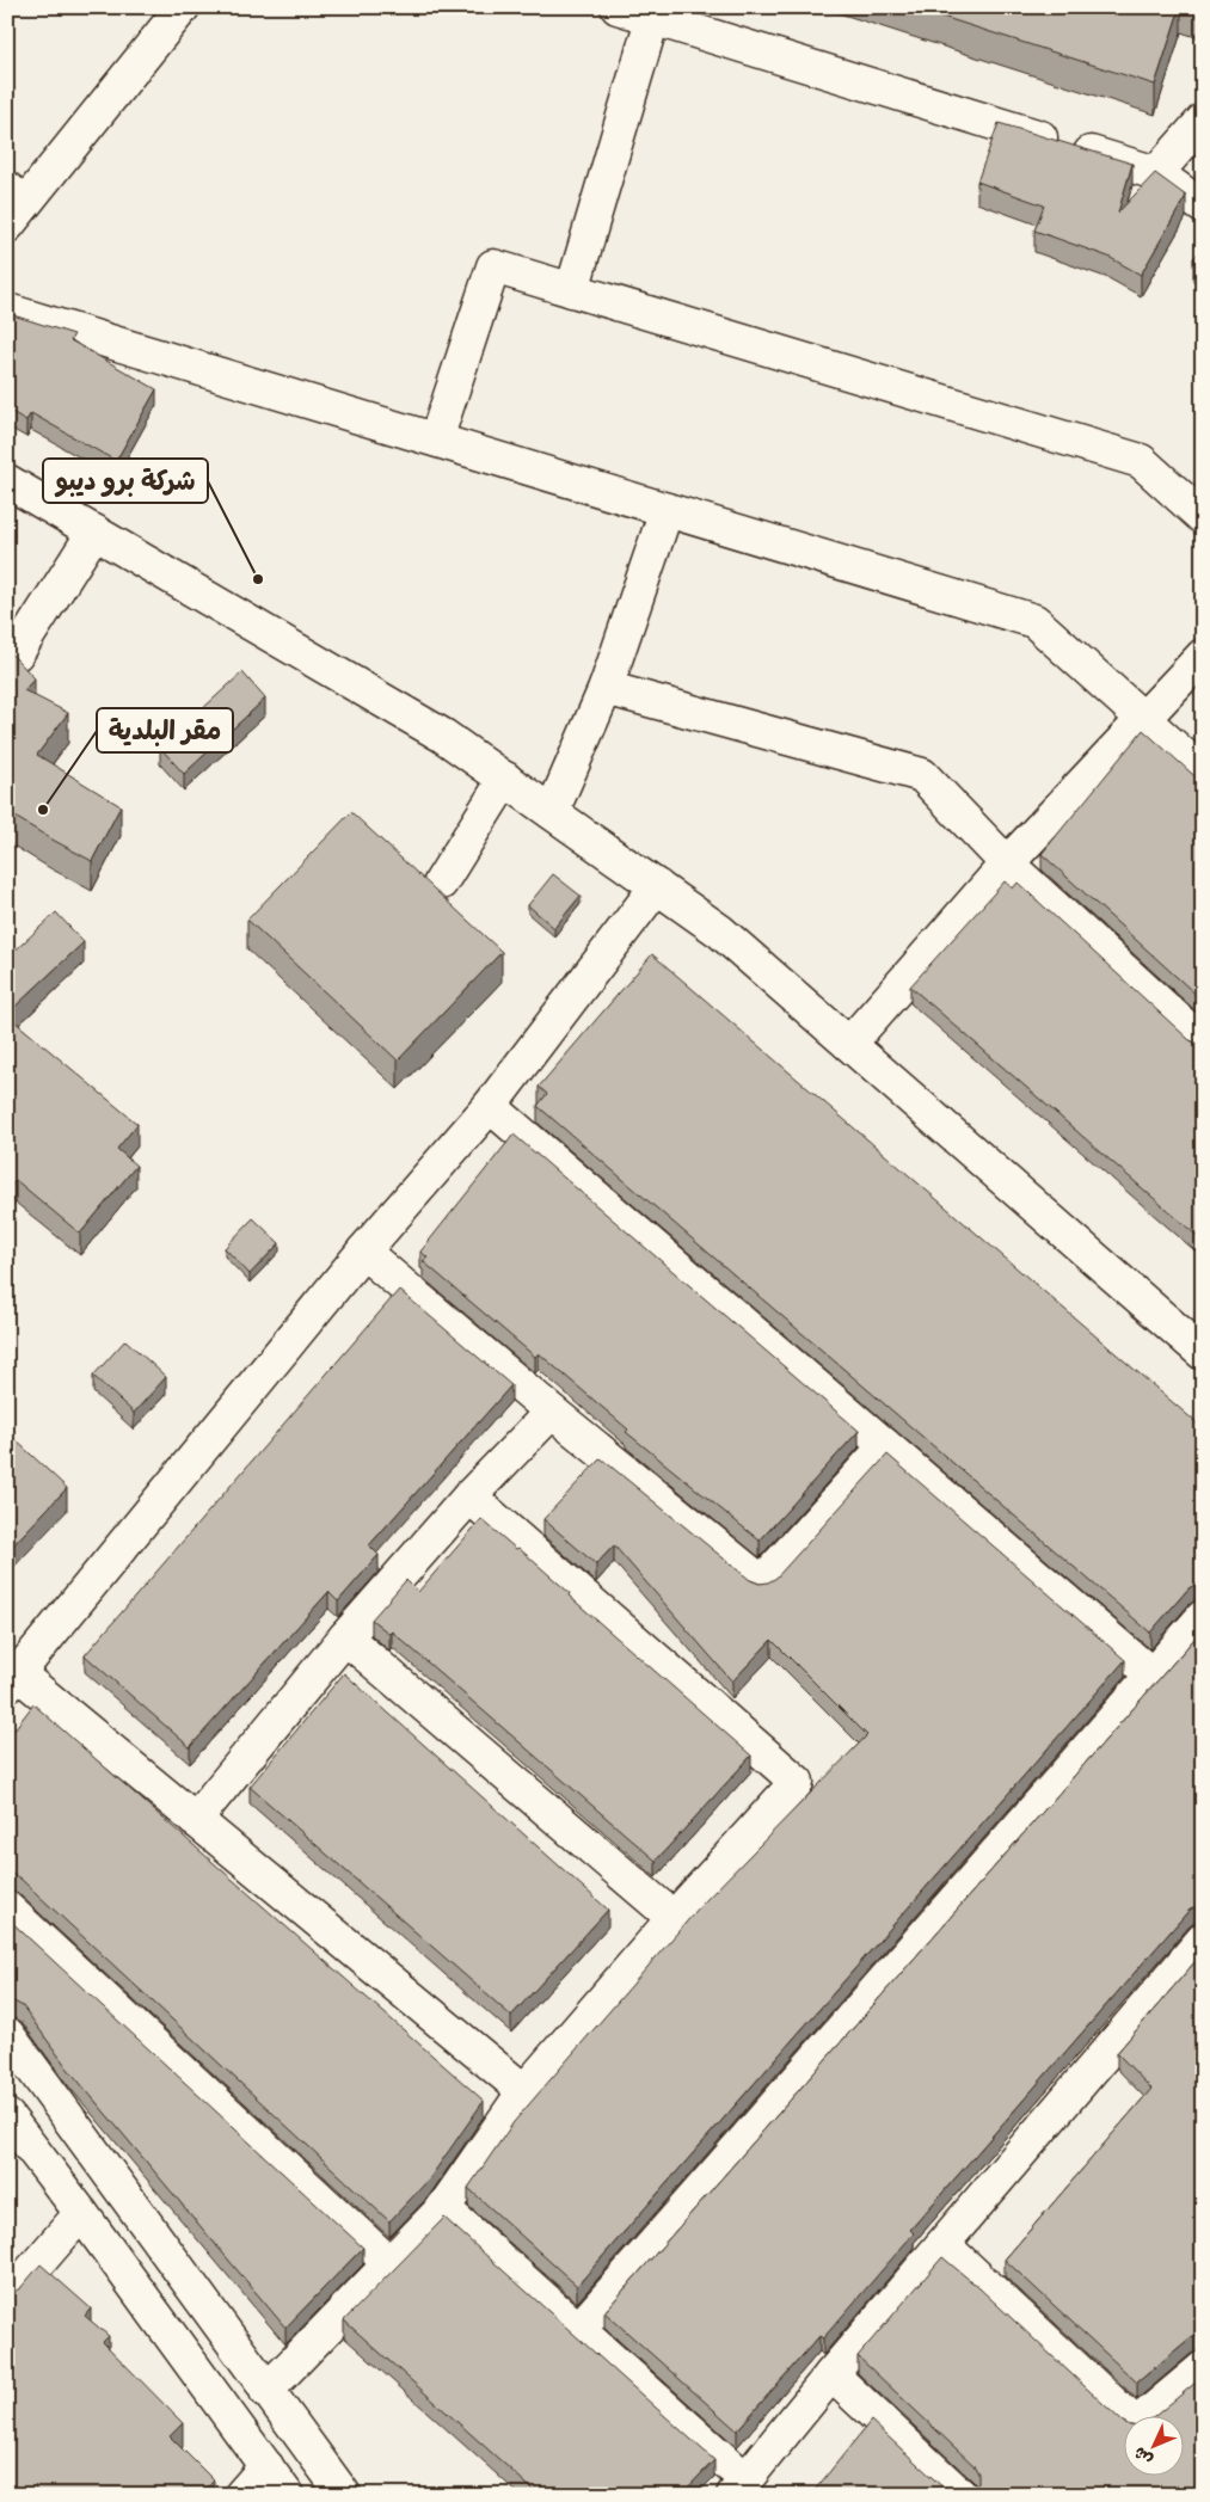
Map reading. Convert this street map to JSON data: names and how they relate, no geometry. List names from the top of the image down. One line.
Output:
{"places":["شركة برو ديبو","مقر البلدية"],"north":"bottom left"}
